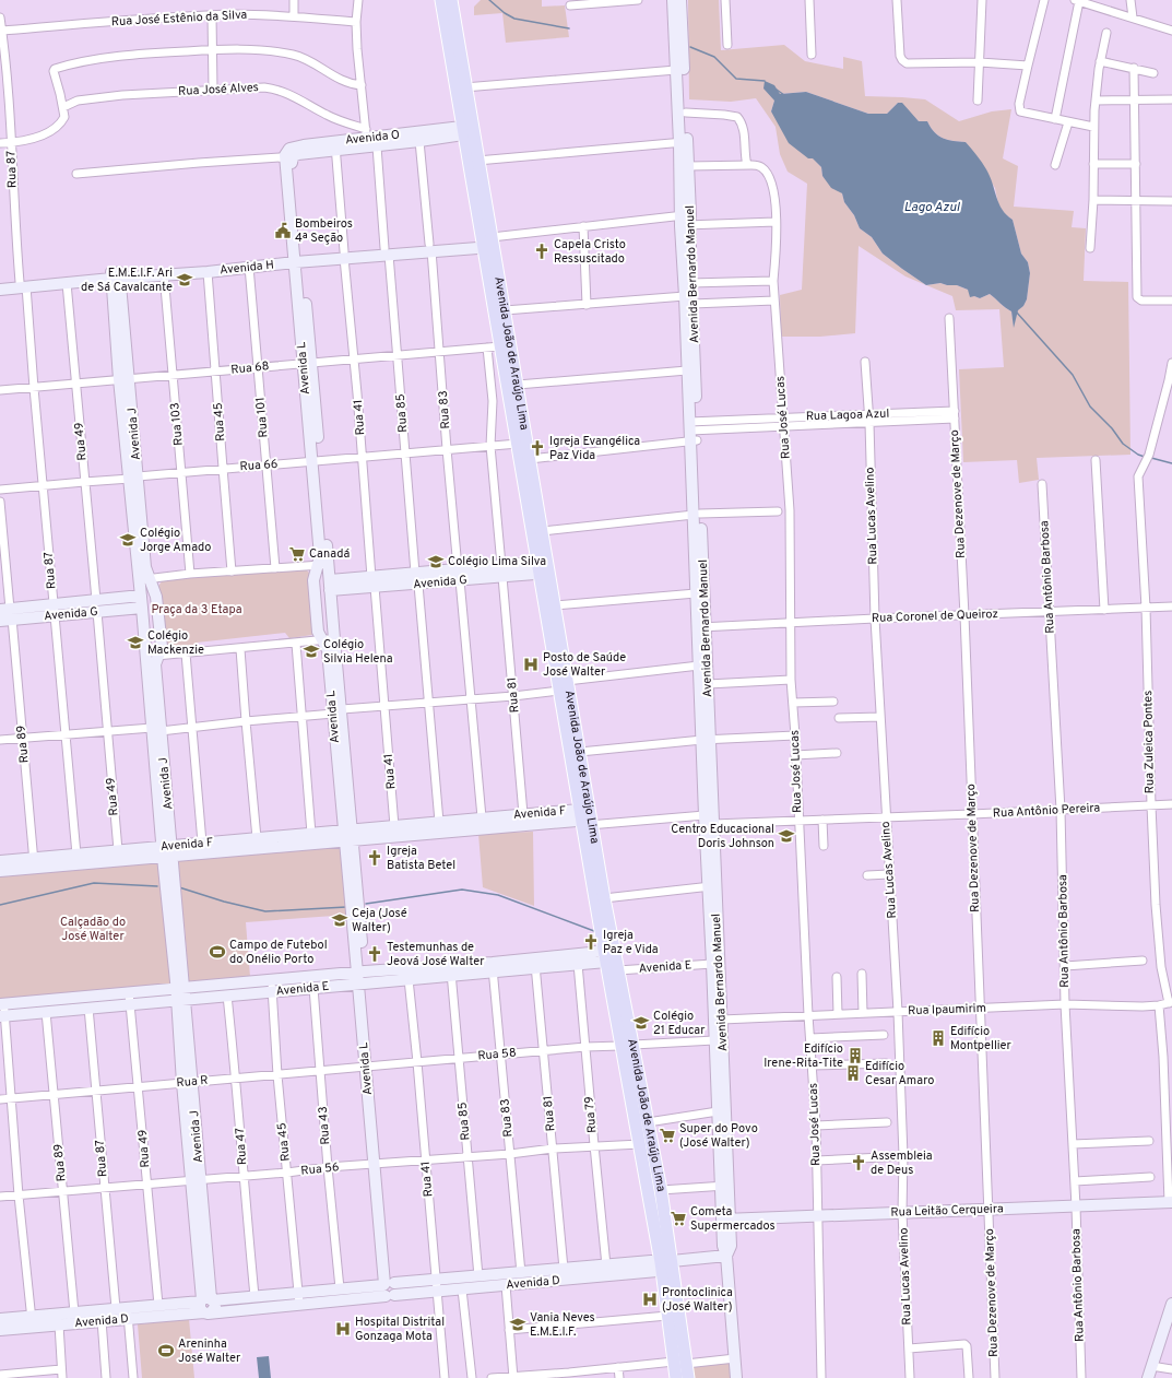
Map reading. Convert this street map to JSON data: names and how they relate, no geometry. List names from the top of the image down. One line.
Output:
{"streets":{"main road":["Avenida João de Araújo Lima"],"street":["Rua José Estênio da Silva","Rua José Alves","Avenida O","Rua 87","Avenida H","Avenida Bernardo Manuel","Rua 68","Avenida L","Rua 83","Rua 85","Rua Lagoa Azul","Rua 101","Rua 41","Rua José Lucas","Rua 45","Rua 103","Avenida J","Rua 49","Rua 66","Rua Dezenove de Março","Rua Lucas Avelino","Rua Antônio Barbosa","Avenida G","Rua Coronel de Queiroz","Rua 81","Rua Zuleica Pontes","Rua 89","Rua Antônio Pereira","Avenida F","Avenida E","Rua Ipaumirim","Rua 58","Rua R","Rua 79","Rua 43","Rua 47","Rua 56","Rua Leitão Cerqueira","Avenida D"]},"crossings":[["Rua José Estênio da Silva","Rua 87"],["Rua José Alves","Avenida O"],["Avenida O","Avenida João de Araújo Lima"],["Avenida O","Avenida L"],["Avenida O","Rua 83"],["Avenida O","Rua 85"],["Avenida O","Rua 41"],["Rua 87","Avenida H"],["Rua 87","Rua 68"],["Rua 87","Rua 66"],["Rua 87","Avenida G"],["Rua 87","Avenida F"],["Rua 87","Avenida E"],["Rua 87","Rua R"],["Rua 87","Rua 56"],["Rua 87","Avenida D"],["Avenida H","Avenida João de Araújo Lima"],["Avenida H","Avenida L"],["Avenida H","Rua 83"],["Avenida H","Rua 85"],["Avenida H","Rua 101"],["Avenida H","Rua 41"],["Avenida H","Rua 45"],["Avenida H","Rua 103"],["Avenida H","Avenida J"],["Avenida H","Rua 49"],["Avenida Bernardo Manuel","Rua Lagoa Azul"],["Avenida Bernardo Manuel","Rua Coronel de Queiroz"],["Avenida Bernardo Manuel","Rua Antônio Pereira"],["Avenida Bernardo Manuel","Avenida E"],["Avenida Bernardo Manuel","Rua Ipaumirim"],["Avenida Bernardo Manuel","Rua 58"],["Avenida Bernardo Manuel","Rua Leitão Cerqueira"],["Avenida João de Araújo Lima","Rua 68"],["Avenida João de Araújo Lima","Rua 66"],["Avenida João de Araújo Lima","Avenida G"],["Avenida João de Araújo Lima","Avenida F"],["Avenida João de Araújo Lima","Avenida E"],["Avenida João de Araújo Lima","Rua 58"],["Avenida João de Araújo Lima","Rua 56"],["Avenida João de Araújo Lima","Avenida D"],["Rua 68","Avenida L"],["Rua 68","Rua 83"],["Rua 68","Rua 85"],["Rua 68","Rua 101"],["Rua 68","Rua 41"],["Rua 68","Rua 45"],["Rua 68","Rua 103"],["Rua 68","Avenida J"],["Rua 68","Rua 49"],["Rua 68","Rua 81"],["Avenida L","Rua 66"],["Avenida L","Avenida G"],["Avenida L","Avenida F"],["Avenida L","Avenida E"],["Avenida L","Rua 58"],["Avenida L","Rua R"],["Avenida L","Rua 56"],["Avenida L","Avenida D"],["Rua 83","Rua 66"],["Rua 83","Avenida G"],["Rua 83","Avenida E"],["Rua 83","Rua 58"],["Rua 83","Rua 56"],["Rua 83","Avenida D"],["Rua 85","Rua 66"],["Rua 85","Avenida G"],["Rua 85","Avenida E"],["Rua 85","Rua 58"],["Rua 85","Rua 56"],["Rua 85","Avenida D"],["Rua Lagoa Azul","Rua José Lucas"],["Rua Lagoa Azul","Rua Dezenove de Março"],["Rua Lagoa Azul","Rua Lucas Avelino"],["Rua 101","Rua 66"],["Rua 41","Rua 66"],["Rua 41","Avenida G"],["Rua 41","Avenida F"],["Rua 41","Avenida E"],["Rua 41","Rua 58"],["Rua 41","Rua 56"],["Rua 41","Avenida D"],["Rua José Lucas","Rua Coronel de Queiroz"],["Rua José Lucas","Rua Antônio Pereira"],["Rua José Lucas","Rua Ipaumirim"],["Rua José Lucas","Rua Leitão Cerqueira"],["Rua 45","Rua 66"],["Rua 45","Avenida E"],["Rua 45","Rua R"],["Rua 45","Rua 56"],["Rua 45","Avenida D"],["Rua 103","Rua 66"],["Avenida J","Rua 66"],["Avenida J","Avenida G"],["Avenida J","Avenida F"],["Avenida J","Avenida E"],["Avenida J","Rua R"],["Avenida J","Rua 56"],["Avenida J","Avenida D"],["Rua 49","Rua 66"],["Rua 49","Avenida G"],["Rua 49","Avenida F"],["Rua 49","Avenida E"],["Rua 49","Rua R"],["Rua 49","Rua 56"],["Rua 49","Avenida D"],["Rua 66","Rua 81"],["Rua Dezenove de Março","Rua Coronel de Queiroz"],["Rua Dezenove de Março","Rua Antônio Pereira"],["Rua Dezenove de Março","Rua Ipaumirim"],["Rua Dezenove de Março","Rua Leitão Cerqueira"],["Rua Lucas Avelino","Rua Coronel de Queiroz"],["Rua Lucas Avelino","Rua Antônio Pereira"],["Rua Lucas Avelino","Rua Ipaumirim"],["Rua Lucas Avelino","Rua Leitão Cerqueira"],["Rua Antônio Barbosa","Rua Coronel de Queiroz"],["Rua Antônio Barbosa","Rua Antônio Pereira"],["Rua Antônio Barbosa","Rua Ipaumirim"],["Rua Antônio Barbosa","Rua Leitão Cerqueira"],["Avenida G","Rua 81"],["Avenida G","Rua 89"],["Rua Coronel de Queiroz","Rua Zuleica Pontes"],["Rua 81","Avenida F"],["Rua 81","Avenida E"],["Rua 81","Rua 58"],["Rua 81","Rua 56"],["Rua 81","Avenida D"],["Rua Zuleica Pontes","Rua Antônio Pereira"],["Rua Zuleica Pontes","Rua Ipaumirim"],["Rua 89","Avenida F"],["Rua 89","Avenida E"],["Rua 89","Rua R"],["Rua 89","Rua 56"],["Rua 89","Avenida D"],["Avenida E","Rua 79"],["Avenida E","Rua 43"],["Avenida E","Rua 47"],["Rua 58","Rua R"],["Rua 58","Rua 79"],["Rua R","Rua 43"],["Rua R","Rua 47"],["Rua 79","Rua 56"],["Rua 79","Avenida D"],["Rua 43","Rua 56"],["Rua 43","Avenida D"],["Rua 47","Rua 56"],["Rua 47","Avenida D"]],"water":["Lago Azul"],"parks":["Praça da 3 Etapa","Calçadão do José Walter"],"places":{"public building":["Bombeiros 4ª Seção"],"church":["Capela Cristo Ressuscitado","Igreja Evangélica Paz Vida","Igreja Batista Betel","Igreja Paz e Vida","Testemunhas de Jeová José Walter","Assembleia de Deus"],"school or university":["E.M.E.I.F. Ari de Sá Cavalcante","Colégio Jorge Amado","Colégio Lima Silva","Colégio Mackenzie","Colégio Silvia Helena","Centro Educacional Doris Johnson","Ceja (José Walter)","Colégio 21 Educar","Vania Neves E.M.E.I.F."],"supermarket":["Canadá","Super do Povo (José Walter)","Cometa Supermercados"],"hospital":["Posto de Saúde José Walter","Prontoclinica (José Walter)","Hospital Distrital Gonzaga Mota"],"sports":["Campo de Futebol do Onélio Porto","Areninha José Walter"],"building":["Edifício Montpellier","Edifício Irene-Rita-Tite","Edifício Cesar Amaro"]}}
